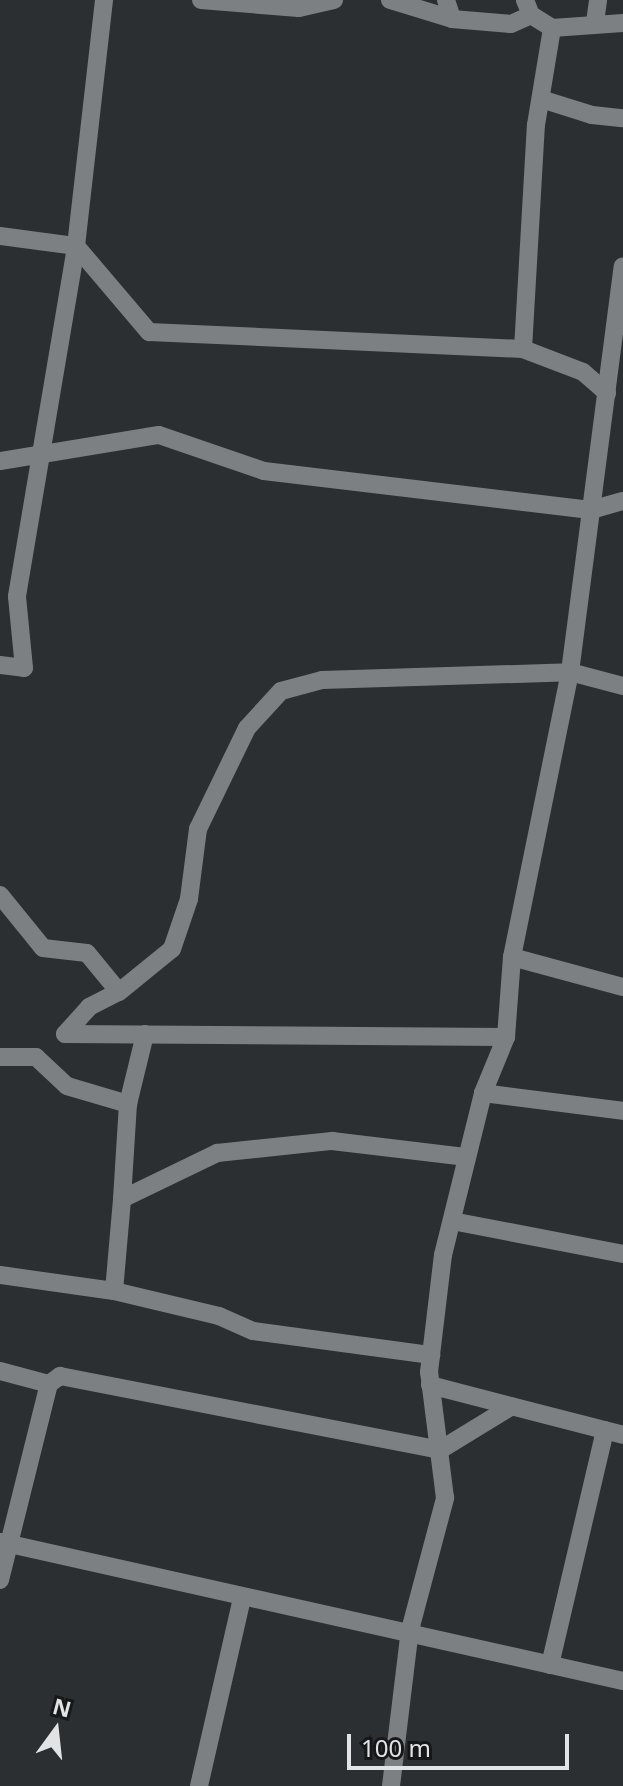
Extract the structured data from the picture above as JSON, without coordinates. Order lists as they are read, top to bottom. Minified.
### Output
{"scale_bar":"100 m","north":"top"}
